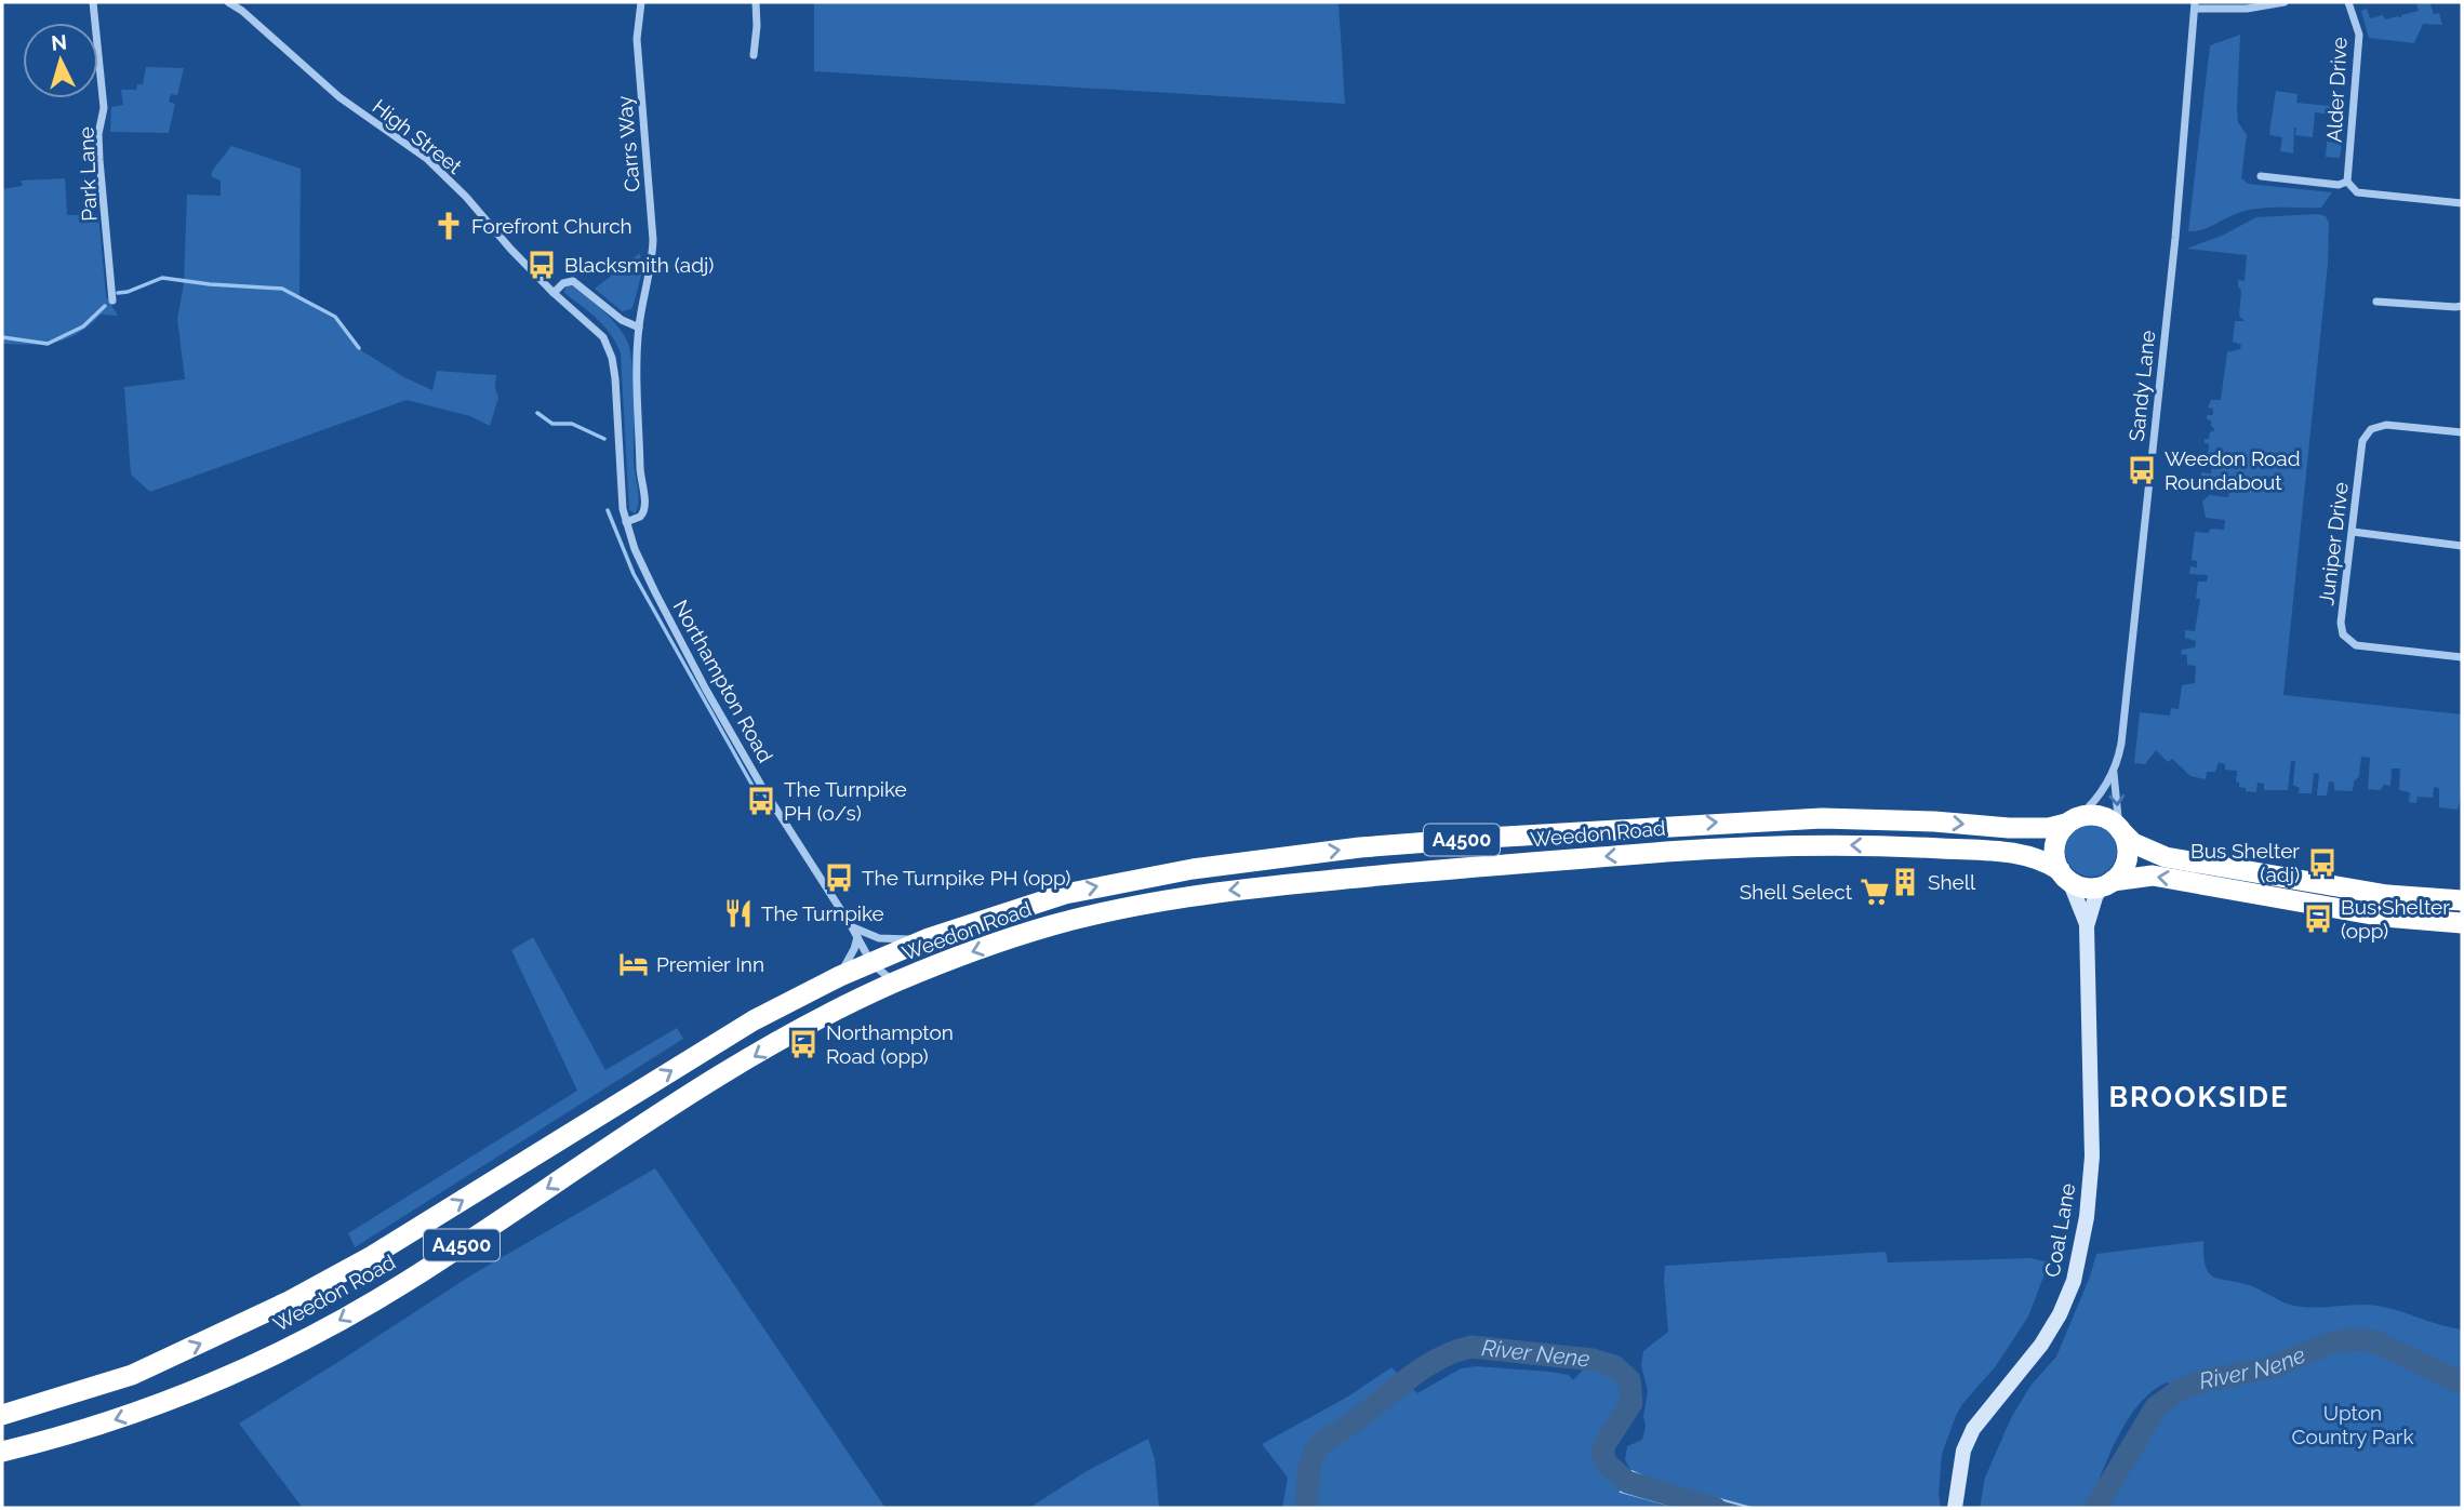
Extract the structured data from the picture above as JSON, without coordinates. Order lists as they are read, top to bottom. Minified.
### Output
{"streets":{"highway":["Weedon Road","A4500"],"street":["Alder Drive","High Street","Carrs Way","Park Lane","Sandy Lane","Juniper Drive","Northampton Road","Coal Lane"]},"crossings":[["High Street","Carrs Way"],["High Street","Northampton Road"],["Carrs Way","Northampton Road"],["Northampton Road","Weedon Road"],["Weedon Road","Coal Lane"]],"districts":["BROOKSIDE"],"water":["River Nene"],"parks":["Upton Country Park"],"places":{"church":["Forefront Church"],"bus stop":["Blacksmith (adj)","Weedon Road Roundabout","The Turnpike PH (o/s)","Bus Shelter (adj)","The Turnpike PH (opp)","Bus Shelter (opp)","Northampton Road (opp)"],"building":["Shell"],"supermarket":["Shell Select"],"restaurant":["The Turnpike"],"hotel":["Premier Inn"]},"north":"top"}
